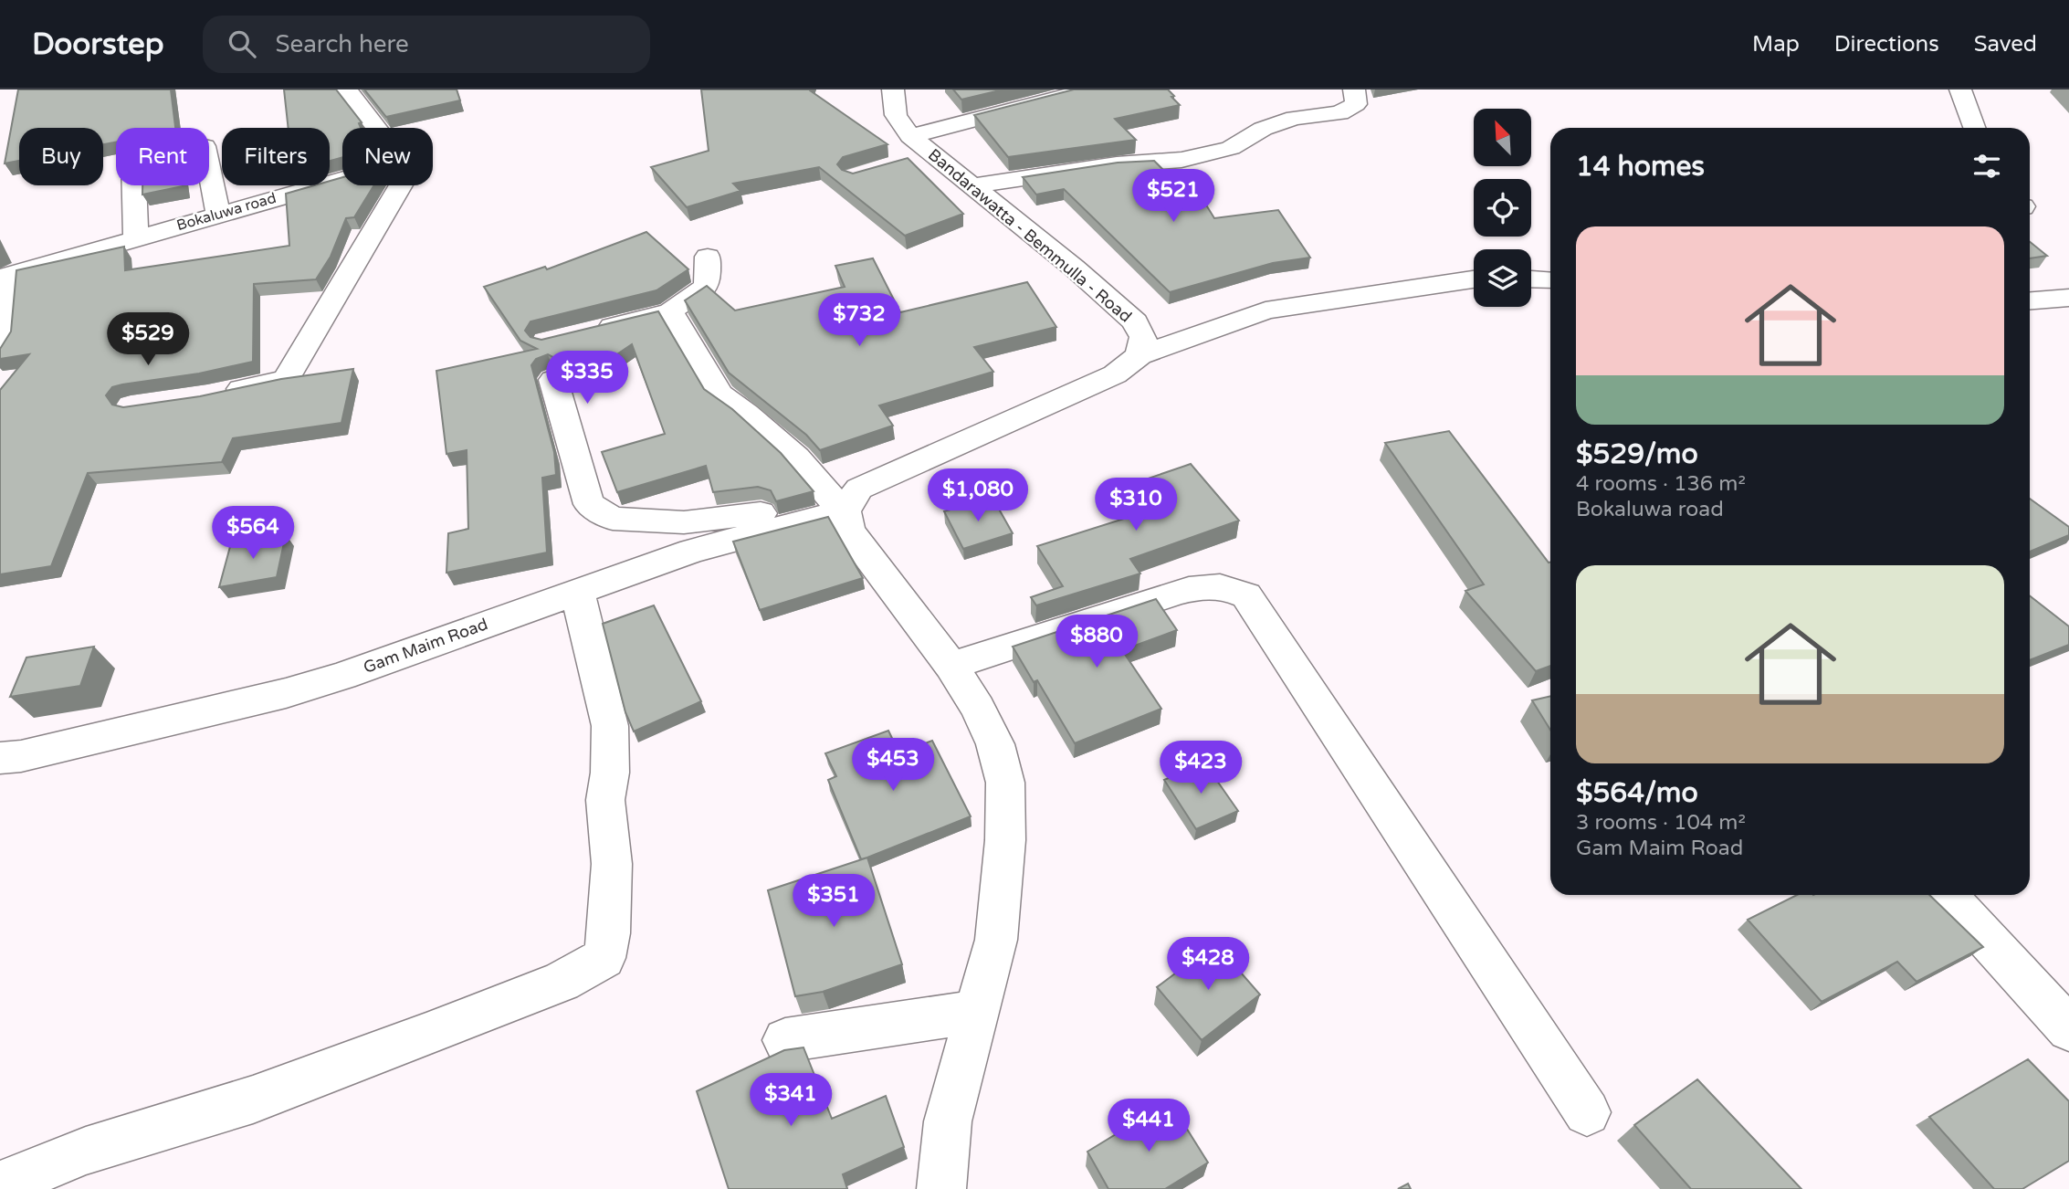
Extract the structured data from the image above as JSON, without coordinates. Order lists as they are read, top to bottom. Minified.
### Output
{"streets":{"street":["Bokaluwa road","Bandarawatta - Bemmulla - Road","Gam Maim Road"]},"north":"top left","page":{"header":"Doorstep","search":"Search here","nav":["Map","Directions","Saved"],"chip":["Buy","Rent","Filters","New"],"heading":"14 homes","price":["$521","$732","$529","$335","$1,080","$310","$564","$880","$453","$423","$351","$428","$341","$441"],"list":[{"name":"$529/mo","note":"4 rooms · 136 m² · Bokaluwa road"},{"name":"$564/mo","note":"3 rooms · 104 m² · Gam Maim Road"}]}}
